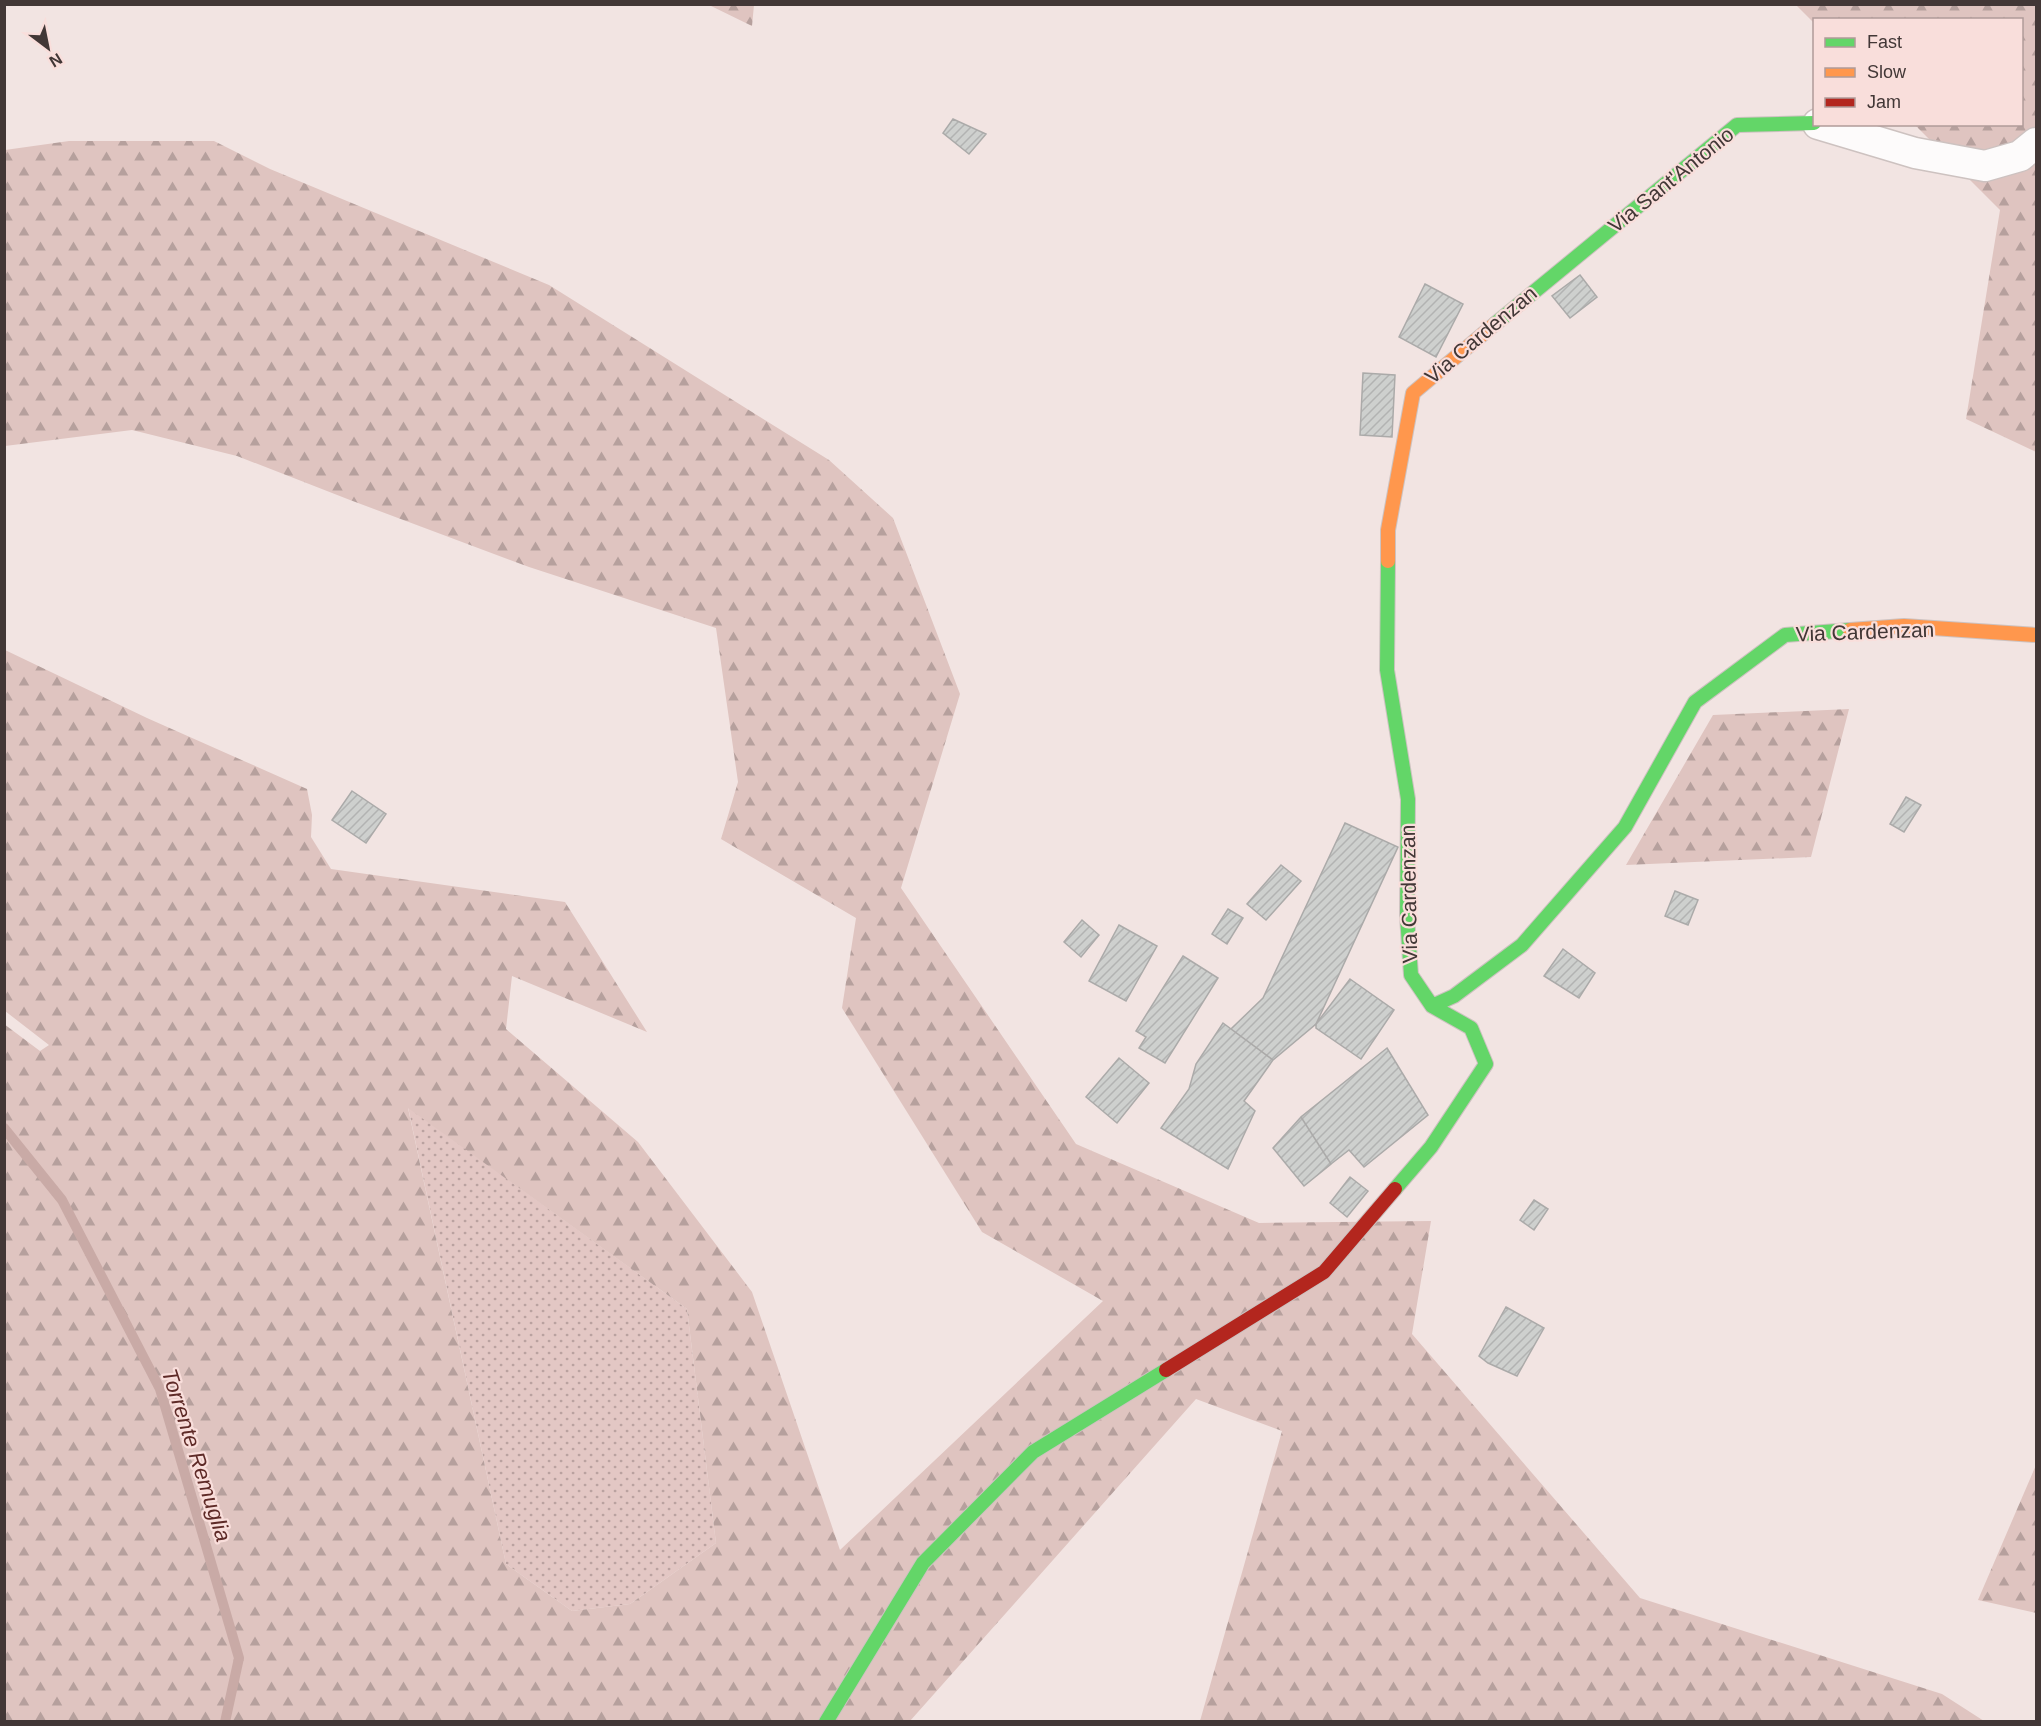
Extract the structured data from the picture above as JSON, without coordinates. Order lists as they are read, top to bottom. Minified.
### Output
{"streets":{"street":["Via Sant'Antonio","Via Cardenzan"]},"crossings":[["Via Sant'Antonio","Via Cardenzan"]],"water":["Torrente Remuglia"],"legend":["Fast","Slow","Jam"],"north":"bottom right"}
